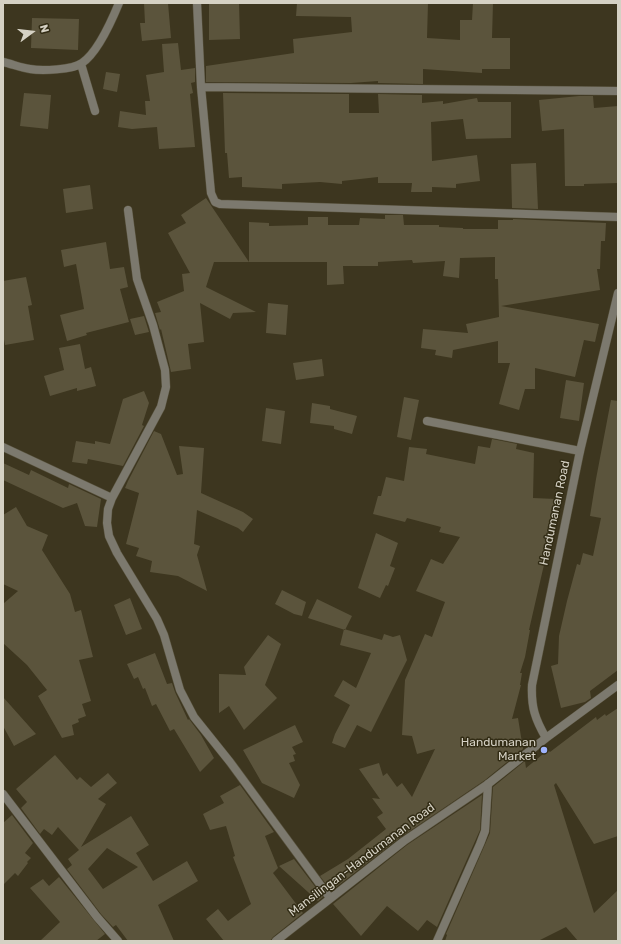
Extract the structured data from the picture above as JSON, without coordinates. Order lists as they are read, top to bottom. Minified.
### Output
{"streets":{"street":["Handumanan Road","Mansilingan-Handumanan Road"]},"crossings":[["Handumanan Road","Mansilingan-Handumanan Road"]],"places":["Handumanan Market"],"north":"right"}
